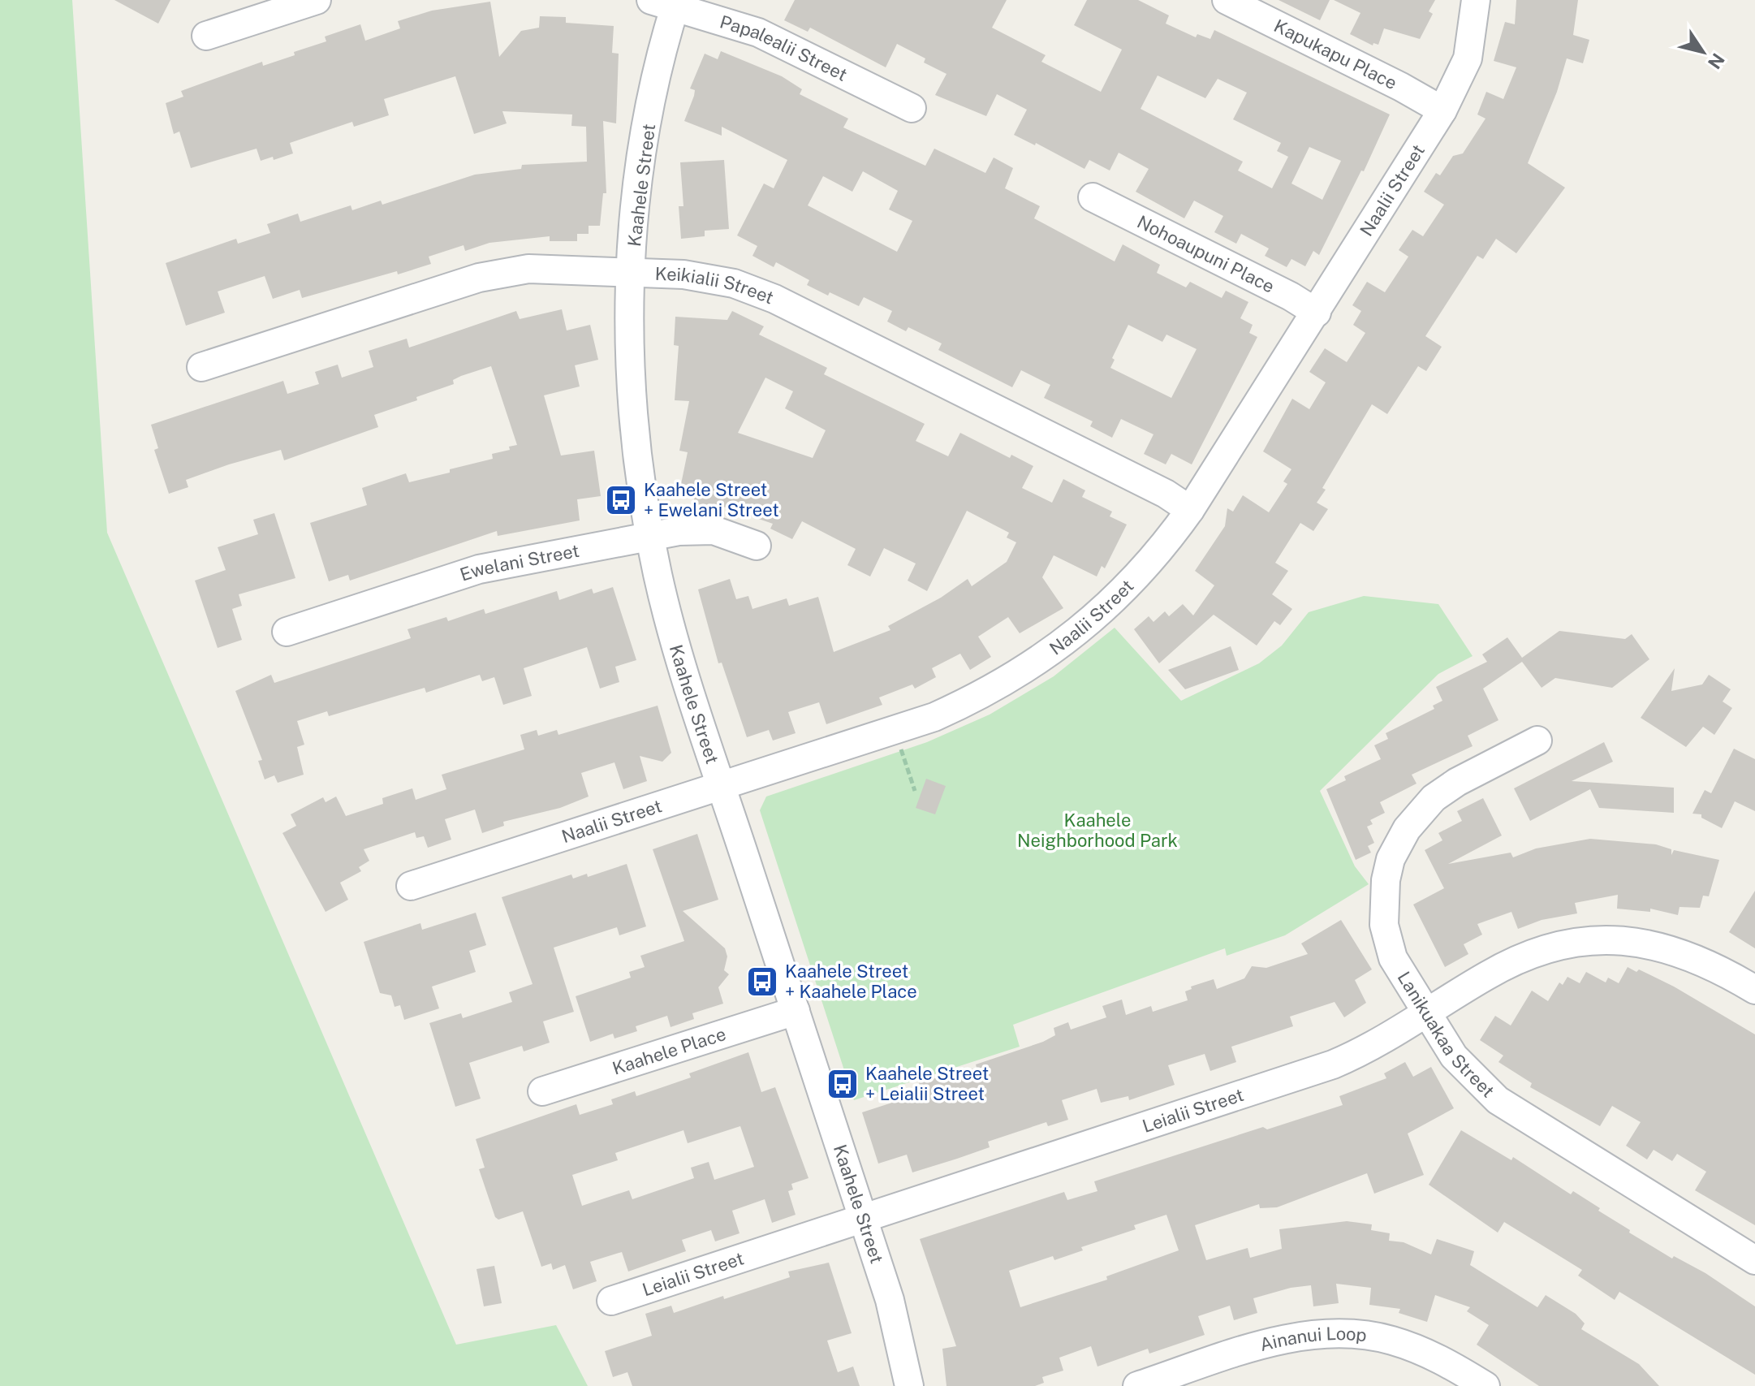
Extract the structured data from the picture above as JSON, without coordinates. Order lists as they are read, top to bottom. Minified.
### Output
{"streets":{"street":["Papalealii Street","Kapukapu Place","Kaahele Street","Naalii Street","Nohoaupuni Place","Keikialii Street","Ewelani Street","Lanikuakaa Street","Kaahele Place","Leialii Street","Ainanui Loop"]},"crossings":[["Papalealii Street","Kaahele Street"],["Kapukapu Place","Naalii Street"],["Kaahele Street","Naalii Street"],["Kaahele Street","Keikialii Street"],["Kaahele Street","Ewelani Street"],["Kaahele Street","Kaahele Place"],["Kaahele Street","Leialii Street"],["Naalii Street","Nohoaupuni Place"],["Naalii Street","Keikialii Street"],["Lanikuakaa Street","Leialii Street"]],"parks":["Kaahele Neighborhood Park"],"places":{"bus stop":["Kaahele Street + Ewelani Street","Kaahele Street + Kaahele Place","Kaahele Street + Leialii Street"]},"north":"bottom right"}
